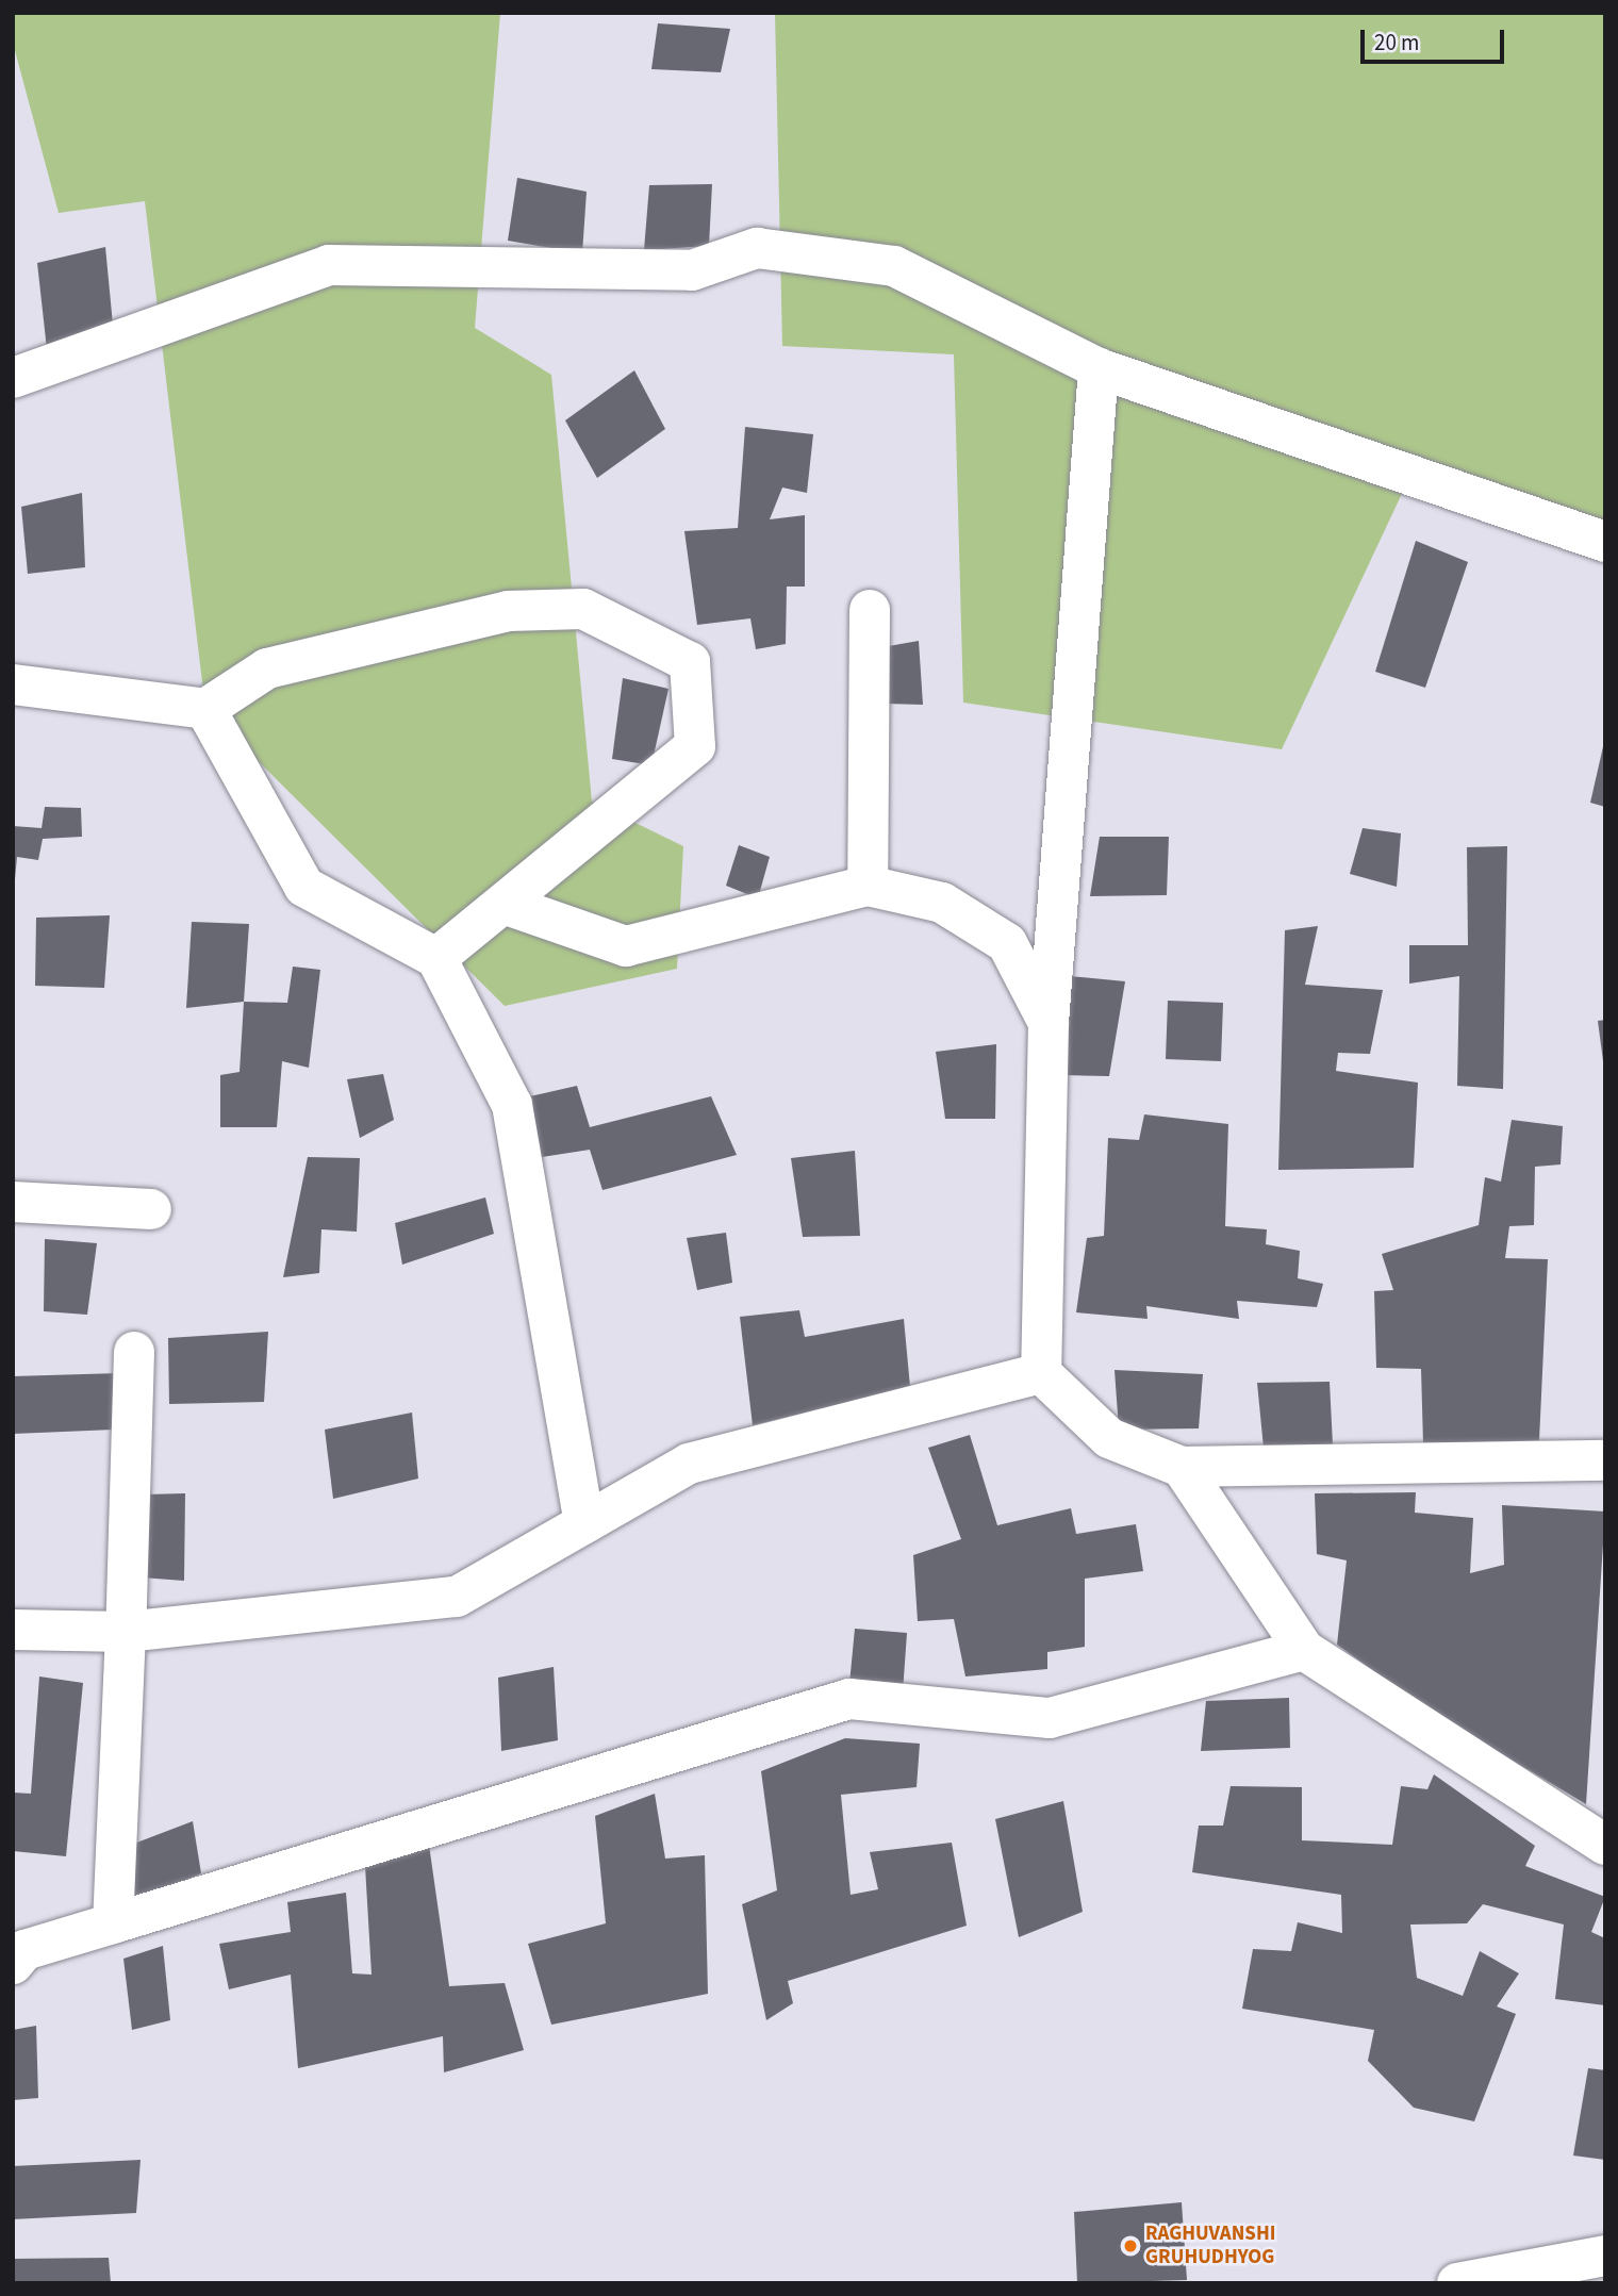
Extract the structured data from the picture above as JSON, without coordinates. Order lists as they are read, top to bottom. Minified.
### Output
{"places":["RAGHUVANSHI GRUHUDHYOG"],"scale_bar":"20 m"}
